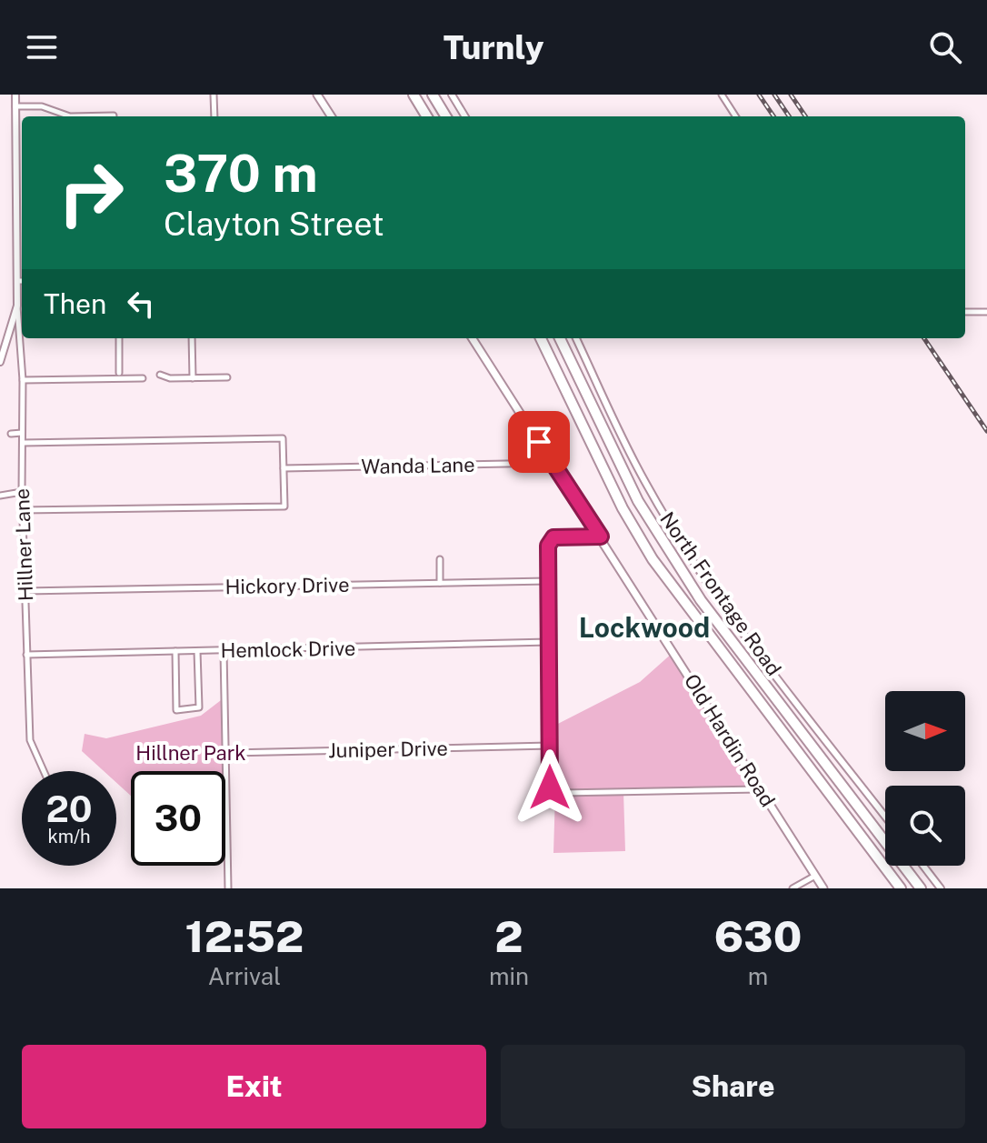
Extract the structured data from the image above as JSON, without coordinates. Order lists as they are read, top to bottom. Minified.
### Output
{"streets":{"main road":["Old Hardin Road"],"street":["Wanda Lane","Hillner Lane","Hickory Drive","North Frontage Road","Hemlock Drive","Juniper Drive"]},"crossings":[["Wanda Lane","Old Hardin Road"],["Hillner Lane","Hickory Drive"],["Hillner Lane","Hemlock Drive"]],"districts":["Lockwood"],"parks":["Hillner Park"],"north":"right","page":{"header":"Turnly","turn":["370 m","Clayton Street"],"then":"Then","speed":"20 km/h","limit":"30","eta":["12:52","Arrival","2","min","630","m"],"buttons":["Exit","Share"]}}
